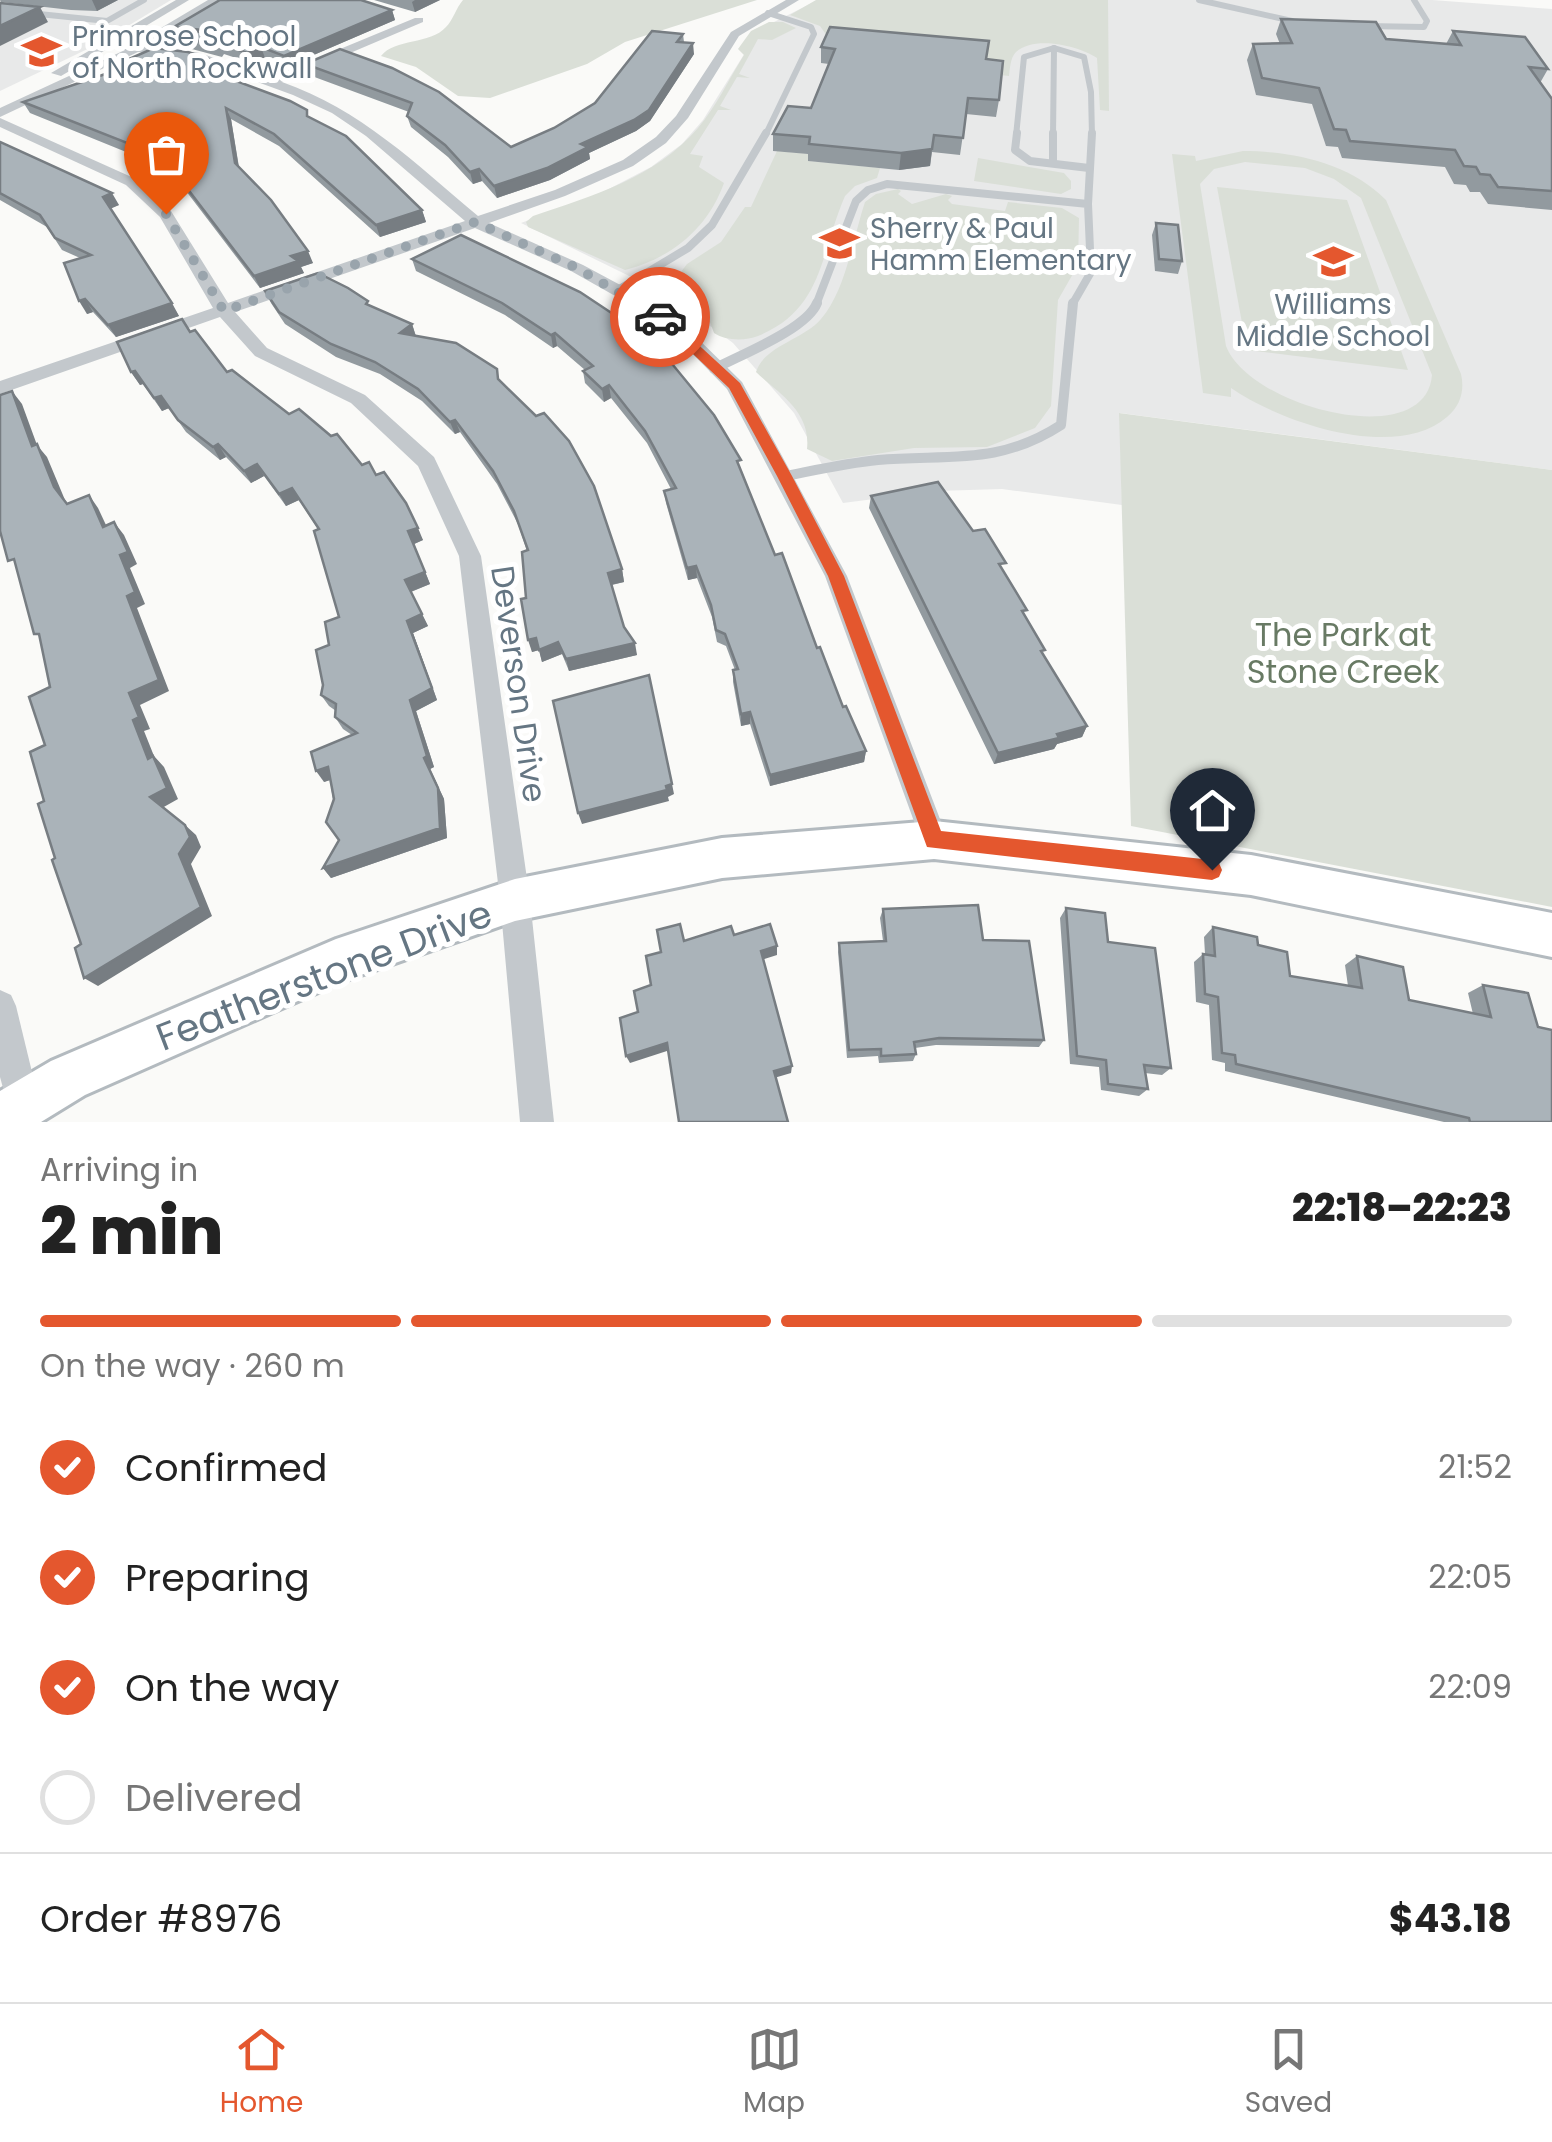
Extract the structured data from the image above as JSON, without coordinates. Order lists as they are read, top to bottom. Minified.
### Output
{"streets":{"street":["Deverson Drive","Featherstone Drive"]},"crossings":[["Deverson Drive","Featherstone Drive"]],"parks":["The Park at Stone Creek"],"places":{"school or university":["Primrose School of North Rockwall","Sherry & Paul Hamm Elementary","Williams Middle School"]},"page":{"heading":["2 min","Arriving in","22:18–22:23"],"panel":["Order #8976","$43.18"],"bar":"On the way · 260 m","list":[["Confirmed","21:52"],["Preparing","22:05"],["On the way","22:09"],"Delivered"],"tabs":["Home","Map","Saved"]}}
